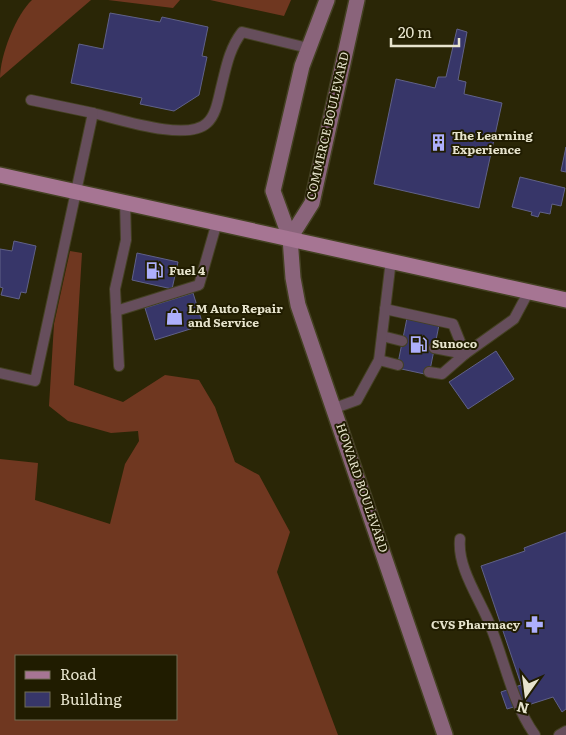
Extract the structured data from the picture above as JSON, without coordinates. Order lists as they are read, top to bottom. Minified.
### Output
{"streets":{"main road":["COMMERCE BOULEVARD","HOWARD BOULEVARD"]},"crossings":[["COMMERCE BOULEVARD","HOWARD BOULEVARD"]],"places":{"building":["The Learning Experience"],"fuel station":["Fuel 4","Sunoco"],"shop":["LM Auto Repair and Service"],"pharmacy":["CVS Pharmacy"]},"legend":["Road","Building"],"scale_bar":"20 m","north":"bottom"}
